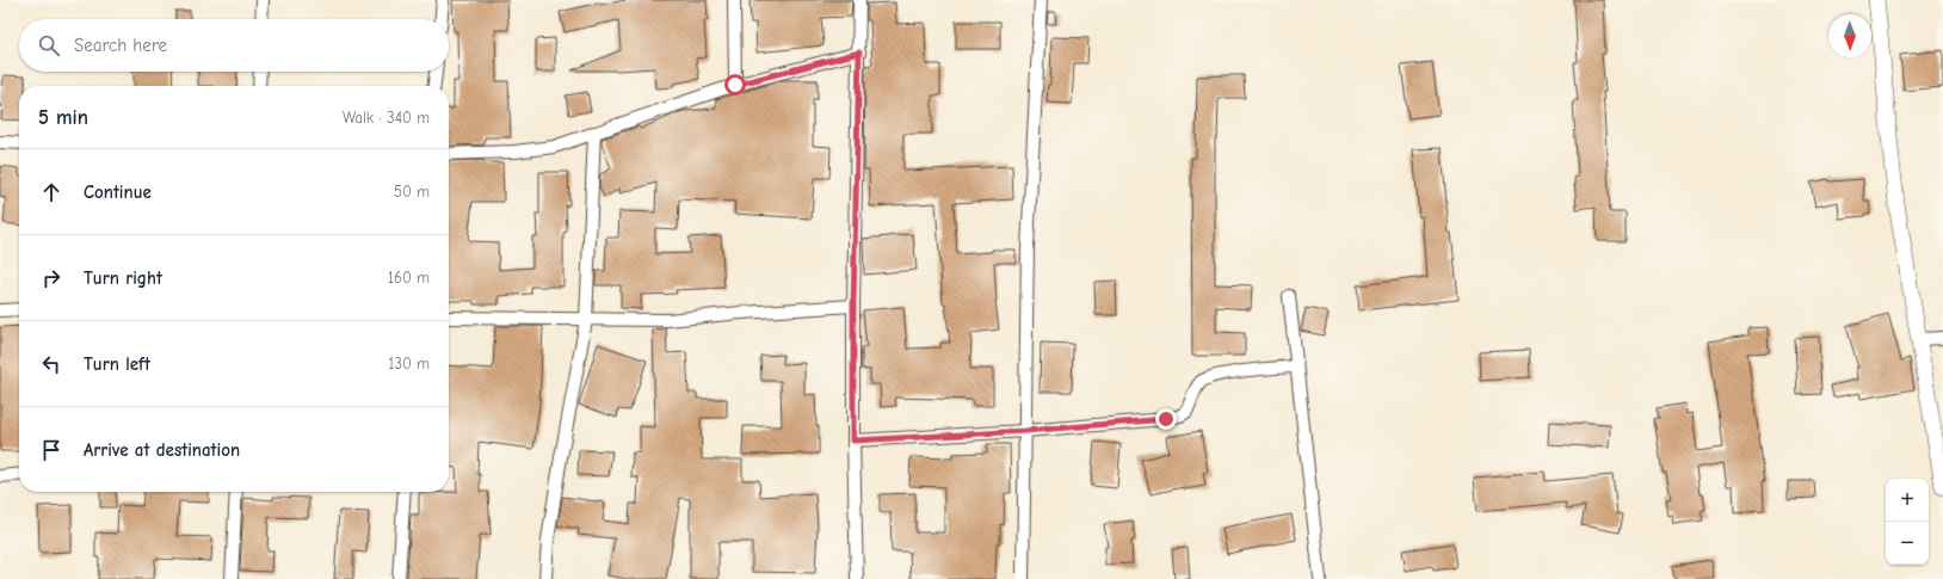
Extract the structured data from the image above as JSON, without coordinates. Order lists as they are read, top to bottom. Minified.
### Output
{"north":"bottom","page":{"search":"Search here","heading":["5 min","Walk · 340 m"],"list":[["Continue","50 m"],["Turn right","160 m"],["Turn left","130 m"],"Arrive at destination"],"map_buttons":["+","−"]}}
